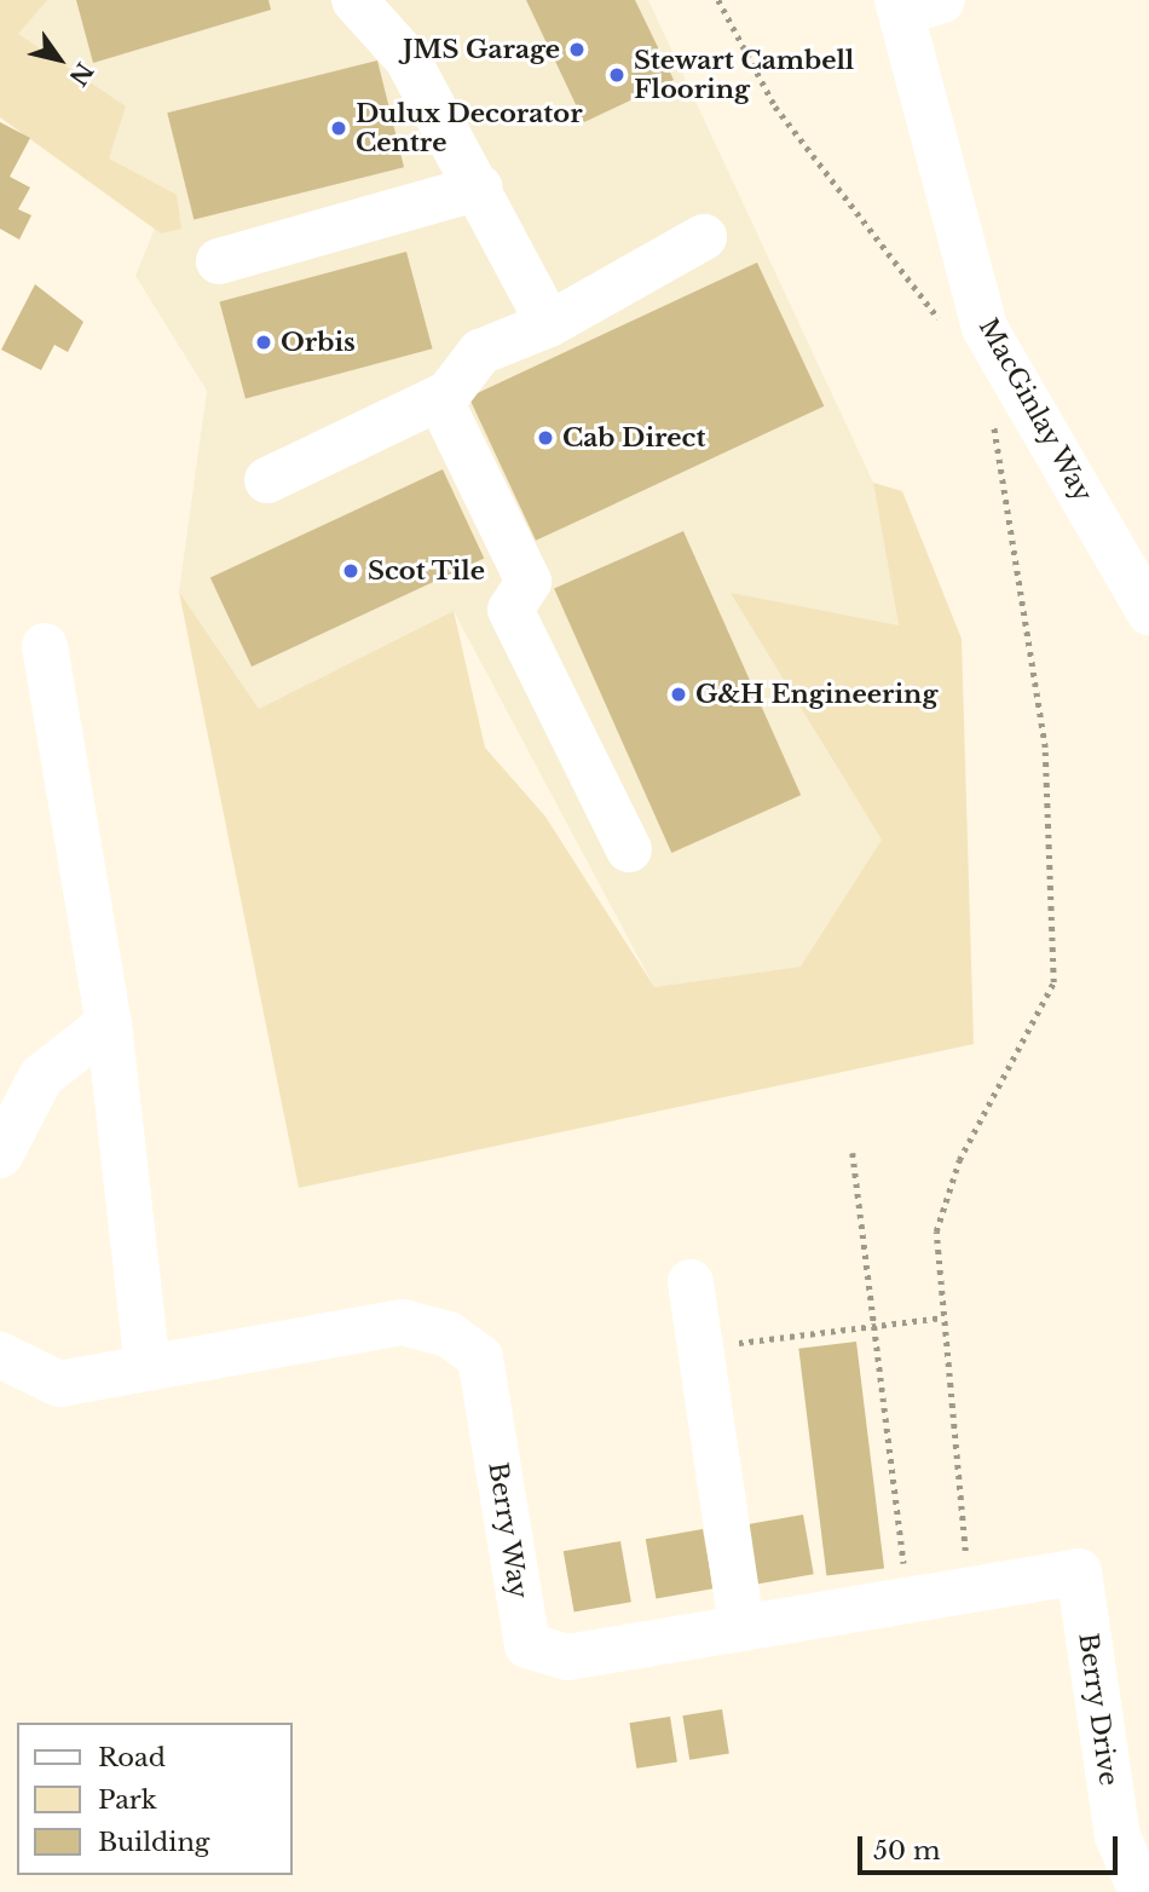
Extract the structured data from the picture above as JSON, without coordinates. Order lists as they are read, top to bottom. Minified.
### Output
{"streets":{"street":["MacGinlay Way","Berry Way","Berry Drive"]},"crossings":[["Berry Way","Berry Drive"]],"places":["JMS Garage","Stewart Cambell Flooring","Dulux Decorator Centre","Orbis","Cab Direct","Scot Tile","G&H Engineering"],"legend":["Road","Park","Building"],"scale_bar":"50 m","north":"bottom right"}
